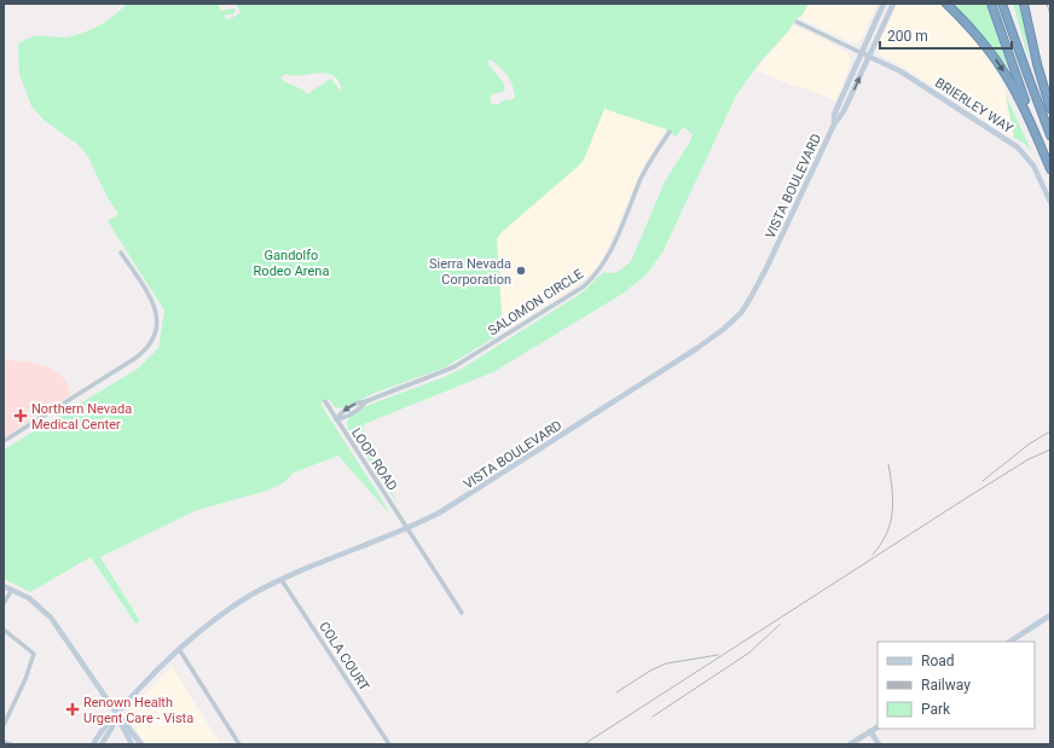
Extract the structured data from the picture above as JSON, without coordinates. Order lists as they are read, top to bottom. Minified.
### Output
{"streets":{"main road":["BRIERLEY WAY","VISTA BOULEVARD"],"street":["SALOMON CIRCLE","LOOP ROAD","COLA COURT"]},"crossings":[["BRIERLEY WAY","VISTA BOULEVARD"],["VISTA BOULEVARD","LOOP ROAD"],["VISTA BOULEVARD","COLA COURT"],["SALOMON CIRCLE","LOOP ROAD"]],"parks":["Gandolfo Rodeo Arena"],"places":{"other":["Sierra Nevada Corporation"],"health":["Northern Nevada Medical Center","Renown Health Urgent Care - Vista"]},"legend":["Road","Railway","Park"],"scale_bar":"200 m"}
